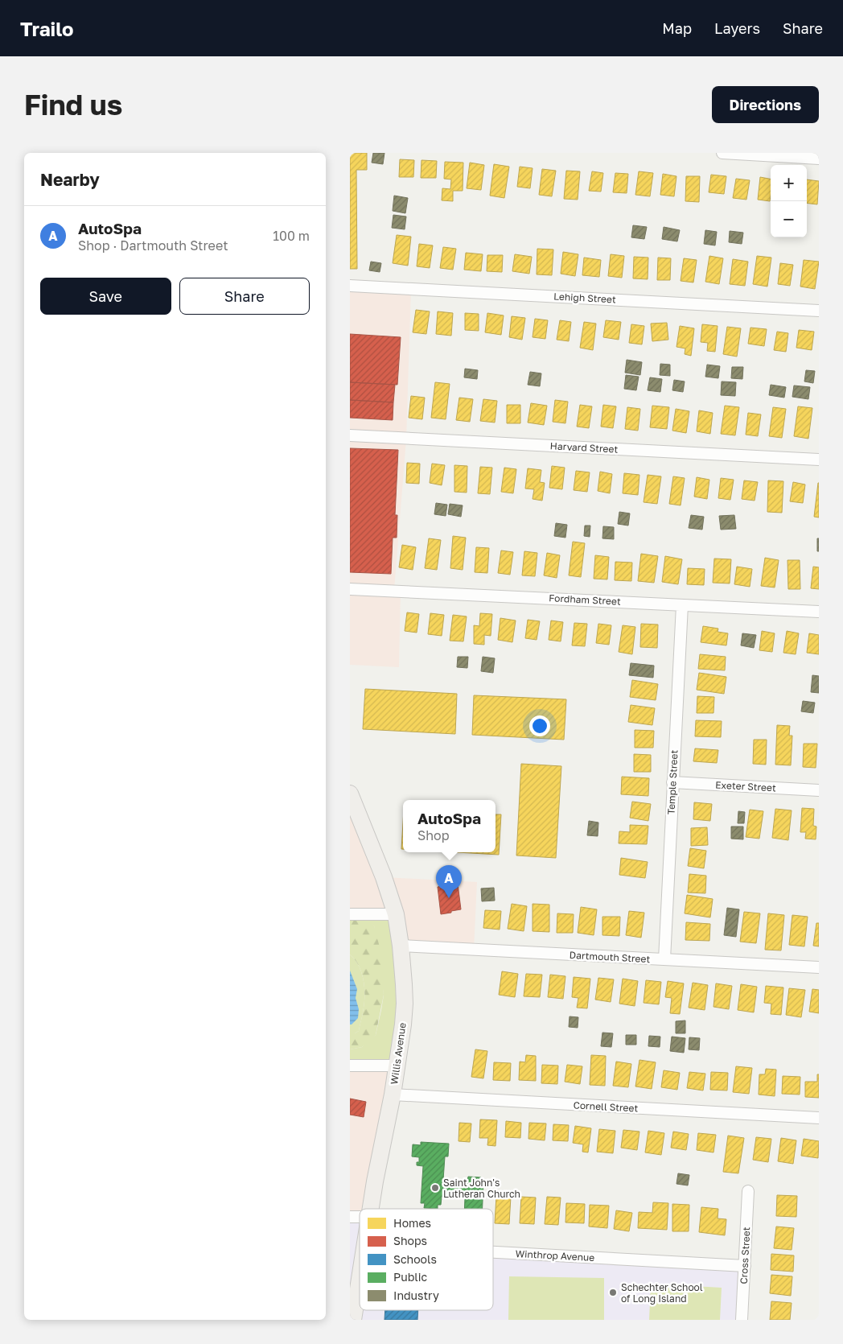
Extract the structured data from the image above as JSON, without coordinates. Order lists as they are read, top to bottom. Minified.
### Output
{"streets":{"main road":["Willis Avenue"],"street":["Lehigh Street","Harvard Street","Fordham Street","Temple Street","Exeter Street","Dartmouth Street","Cornell Street","Winthrop Avenue","Cross Street"]},"crossings":[["Fordham Street","Temple Street"],["Temple Street","Exeter Street"],["Temple Street","Dartmouth Street"],["Dartmouth Street","Willis Avenue"],["Willis Avenue","Cornell Street"],["Winthrop Avenue","Cross Street"]],"places":["Saint John's Lutheran Church","Schechter School of Long Island"],"legend":["Homes","Shops","Schools","Public","Industry"],"page":{"header":"Trailo","nav":["Map","Layers","Share"],"buttons":["Directions",["Save","Share"]],"title":"Find us","heading":"Nearby","map_buttons":["+","−"],"list":[{"mark":"A","name":"AutoSpa","note":"Shop · Dartmouth Street","value":"100 m"}],"popup":["AutoSpa","Shop"],"pins":"A"}}
